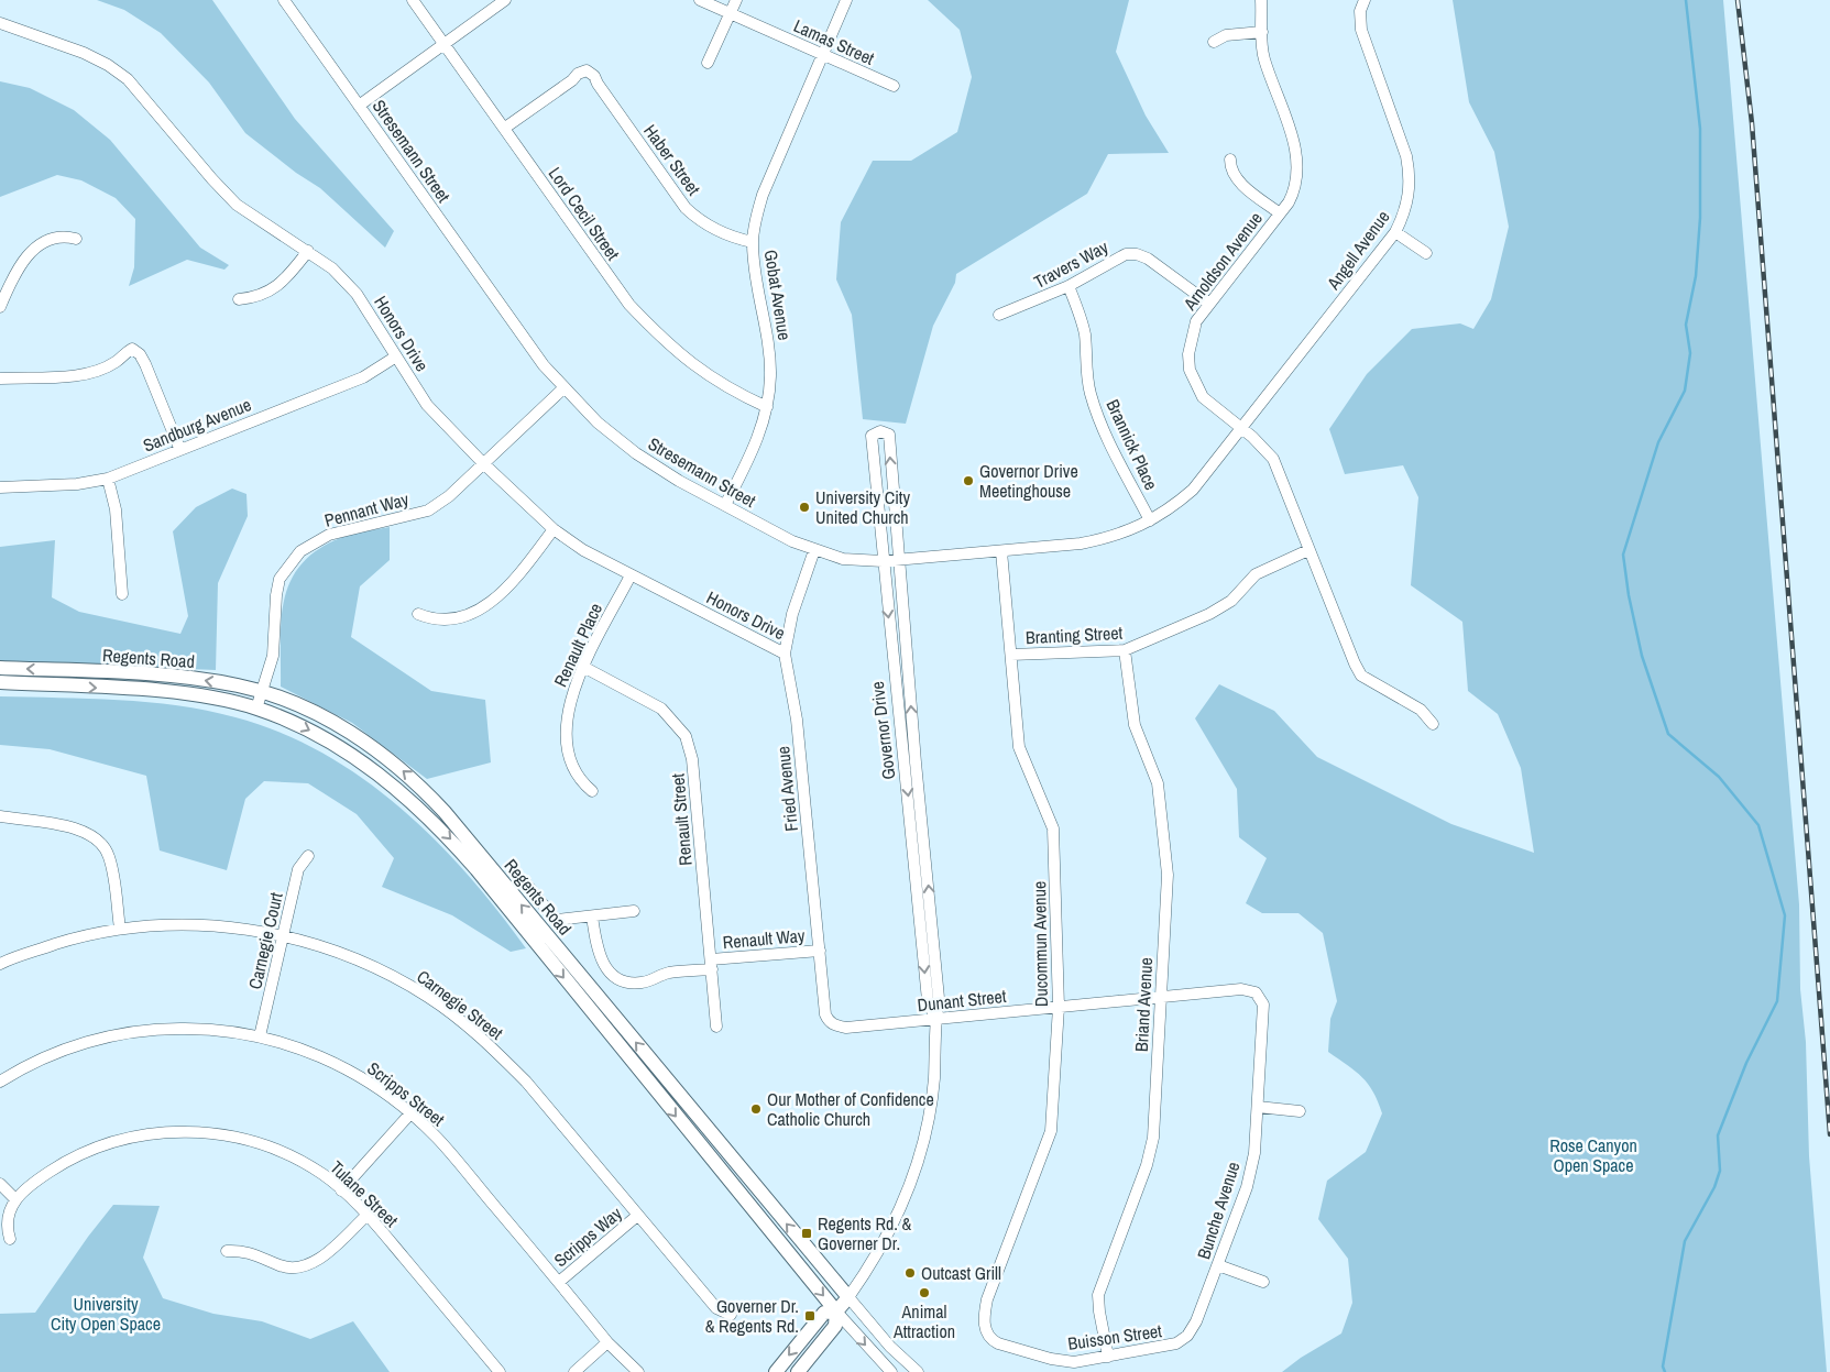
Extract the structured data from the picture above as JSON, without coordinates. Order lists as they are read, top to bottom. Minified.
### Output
{"streets":{"main road":["Regents Road","Governor Drive"],"street":["Lamas Street","Stresemann Street","Haber Street","Lord Cecil Street","Angell Avenue","Arnoldson Avenue","Travers Way","Gobat Avenue","Honors Drive","Sandburg Avenue","Brannick Place","Pennant Way","Branting Street","Renault Place","Fried Avenue","Renault Street","Renault Way","Carnegie Court","Ducommun Avenue","Dunant Street","Carnegie Street","Briand Avenue","Scripps Street","Tulane Street","Bunche Avenue","Scripps Way","Buisson Street"]},"crossings":[["Lamas Street","Gobat Avenue"],["Stresemann Street","Angell Avenue"],["Stresemann Street","Arnoldson Avenue"],["Stresemann Street","Gobat Avenue"],["Stresemann Street","Brannick Place"],["Stresemann Street","Pennant Way"],["Stresemann Street","Governor Drive"],["Stresemann Street","Fried Avenue"],["Stresemann Street","Ducommun Avenue"],["Haber Street","Lord Cecil Street"],["Haber Street","Gobat Avenue"],["Lord Cecil Street","Gobat Avenue"],["Angell Avenue","Arnoldson Avenue"],["Arnoldson Avenue","Travers Way"],["Arnoldson Avenue","Branting Street"],["Travers Way","Brannick Place"],["Honors Drive","Sandburg Avenue"],["Honors Drive","Pennant Way"],["Honors Drive","Renault Place"],["Honors Drive","Fried Avenue"],["Pennant Way","Regents Road"],["Branting Street","Ducommun Avenue"],["Branting Street","Briand Avenue"],["Renault Place","Renault Street"],["Regents Road","Governor Drive"],["Governor Drive","Dunant Street"],["Fried Avenue","Renault Way"],["Fried Avenue","Dunant Street"],["Renault Street","Renault Way"],["Carnegie Court","Carnegie Street"],["Carnegie Court","Scripps Street"],["Ducommun Avenue","Dunant Street"],["Ducommun Avenue","Buisson Street"],["Dunant Street","Briand Avenue"],["Dunant Street","Bunche Avenue"],["Carnegie Street","Scripps Way"],["Briand Avenue","Buisson Street"],["Scripps Street","Scripps Way"],["Bunche Avenue","Buisson Street"]],"parks":["Rose Canyon Open Space","University City Open Space"],"places":{"other":["Governor Drive Meetinghouse","University City United Church","Our Mother of Confidence Catholic Church","Outcast Grill","Animal Attraction"],"transit":["Regents Rd. & Governer Dr.","Governer Dr. & Regents Rd."]}}
